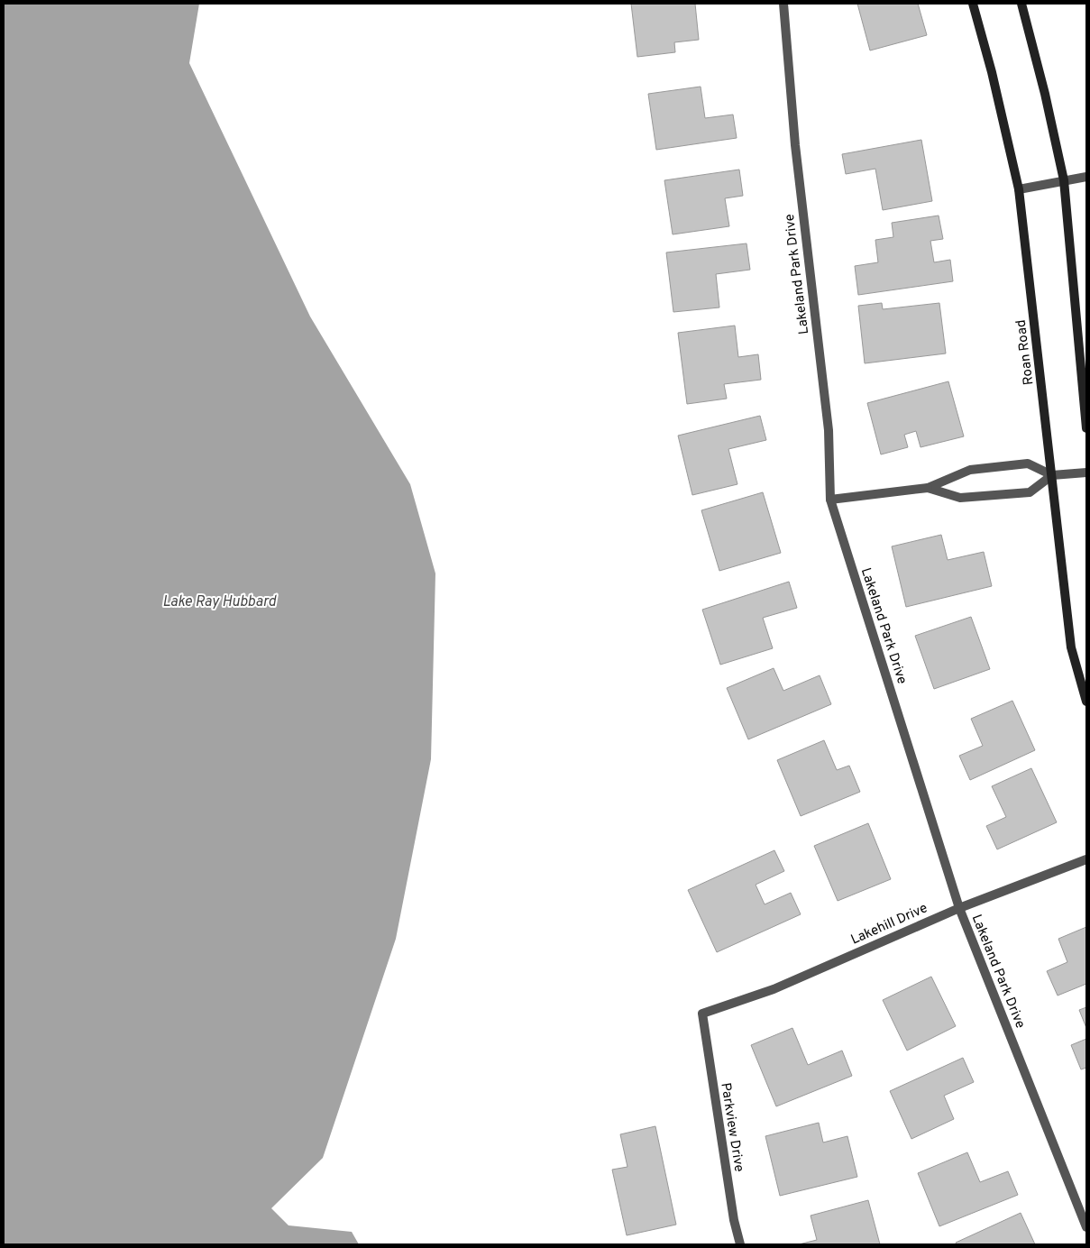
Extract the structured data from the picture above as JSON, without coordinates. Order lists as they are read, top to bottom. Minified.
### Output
{"streets":{"street":["Lakeland Park Drive","Roan Road","Lakehill Drive","Parkview Drive"]},"crossings":[["Lakeland Park Drive","Lakehill Drive"],["Lakehill Drive","Parkview Drive"]],"water":["Lake Ray Hubbard"]}
